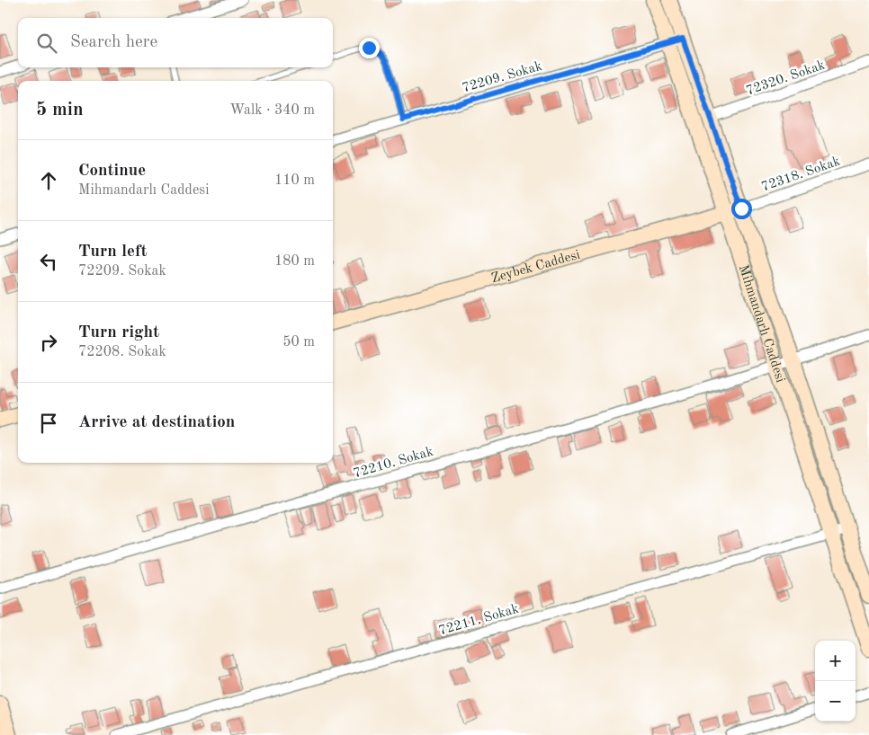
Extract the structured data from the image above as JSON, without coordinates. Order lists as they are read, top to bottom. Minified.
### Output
{"streets":{"street":["72209. Sokak","72320. Sokak","72318. Sokak","Zeybek Caddesi","Mihmandarlı Caddesi","72210. Sokak","72211. Sokak"]},"crossings":[["72209. Sokak","Mihmandarlı Caddesi"],["72320. Sokak","Mihmandarlı Caddesi"],["72318. Sokak","Zeybek Caddesi"],["72318. Sokak","Mihmandarlı Caddesi"],["Zeybek Caddesi","Mihmandarlı Caddesi"],["Mihmandarlı Caddesi","72210. Sokak"],["Mihmandarlı Caddesi","72211. Sokak"]],"page":{"search":"Search here","heading":["5 min","Walk · 340 m"],"list":[["Continue","Mihmandarlı Caddesi","110 m"],["Turn left","72209. Sokak","180 m"],["Turn right","72208. Sokak","50 m"],"Arrive at destination"],"map_buttons":["+","−"]}}
